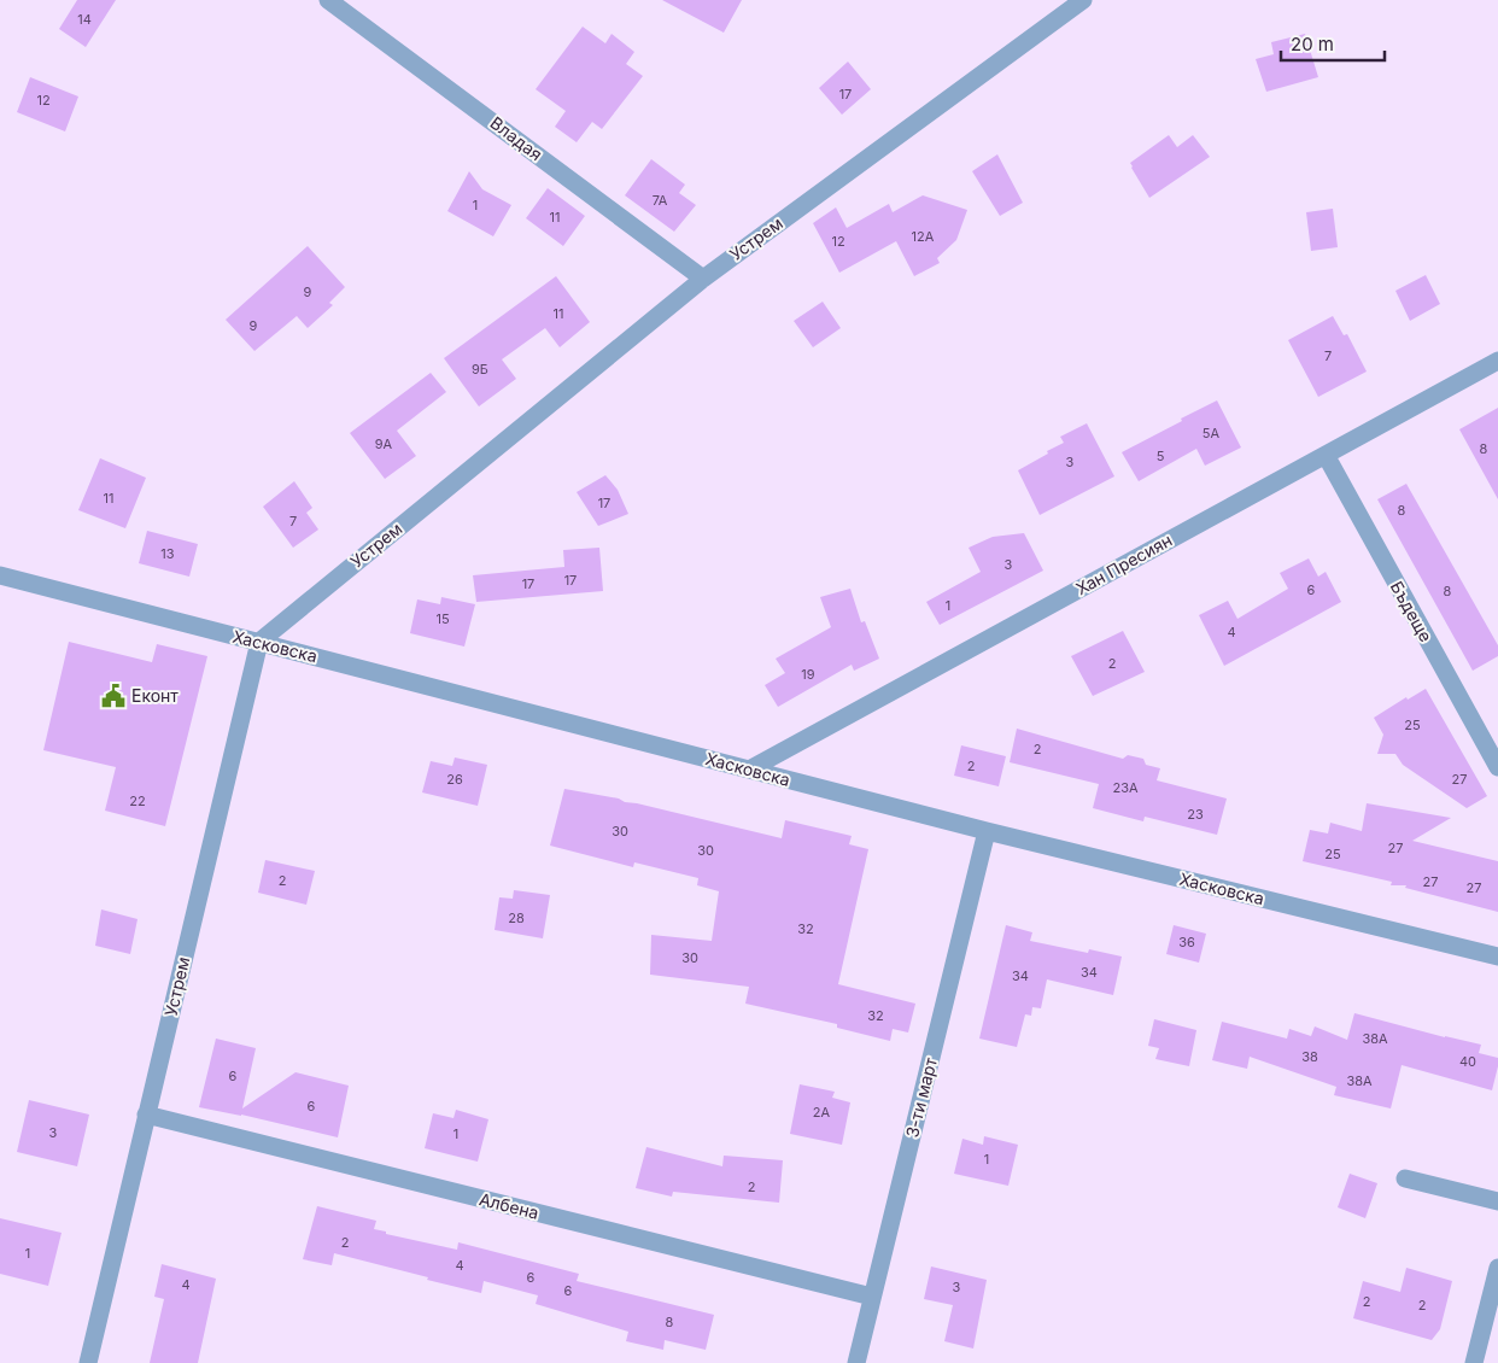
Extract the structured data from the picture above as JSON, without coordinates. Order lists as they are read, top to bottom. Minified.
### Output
{"streets":{"street":["Владая","Устрем","Хан Пресиян","Бъдеще","Хасковска","3-ти март","Албена"]},"crossings":[["Владая","Устрем"],["Устрем","Хасковска"],["Устрем","Албена"],["Хан Пресиян","Бъдеще"],["Хан Пресиян","Хасковска"],["Хасковска","3-ти март"],["3-ти март","Албена"]],"places":{"public building":["Еконт"]},"house_numbers":["14","17","12","7А","1","11","12А","12","9","11","9","7","9Б","5А","9А","8","5","3","11","17","8","7","13","3","17","17","6","8","1","15","4","2","19","25","2","2","26","27","23А","22","23","30","27","30","25","2","27","27","28","32","36","30","34","34","32","38А","38","40","6","38А","6","2А","3","1","1","2","2","1","4","6","4","3","6","2","2","8"],"scale_bar":"20 m"}
